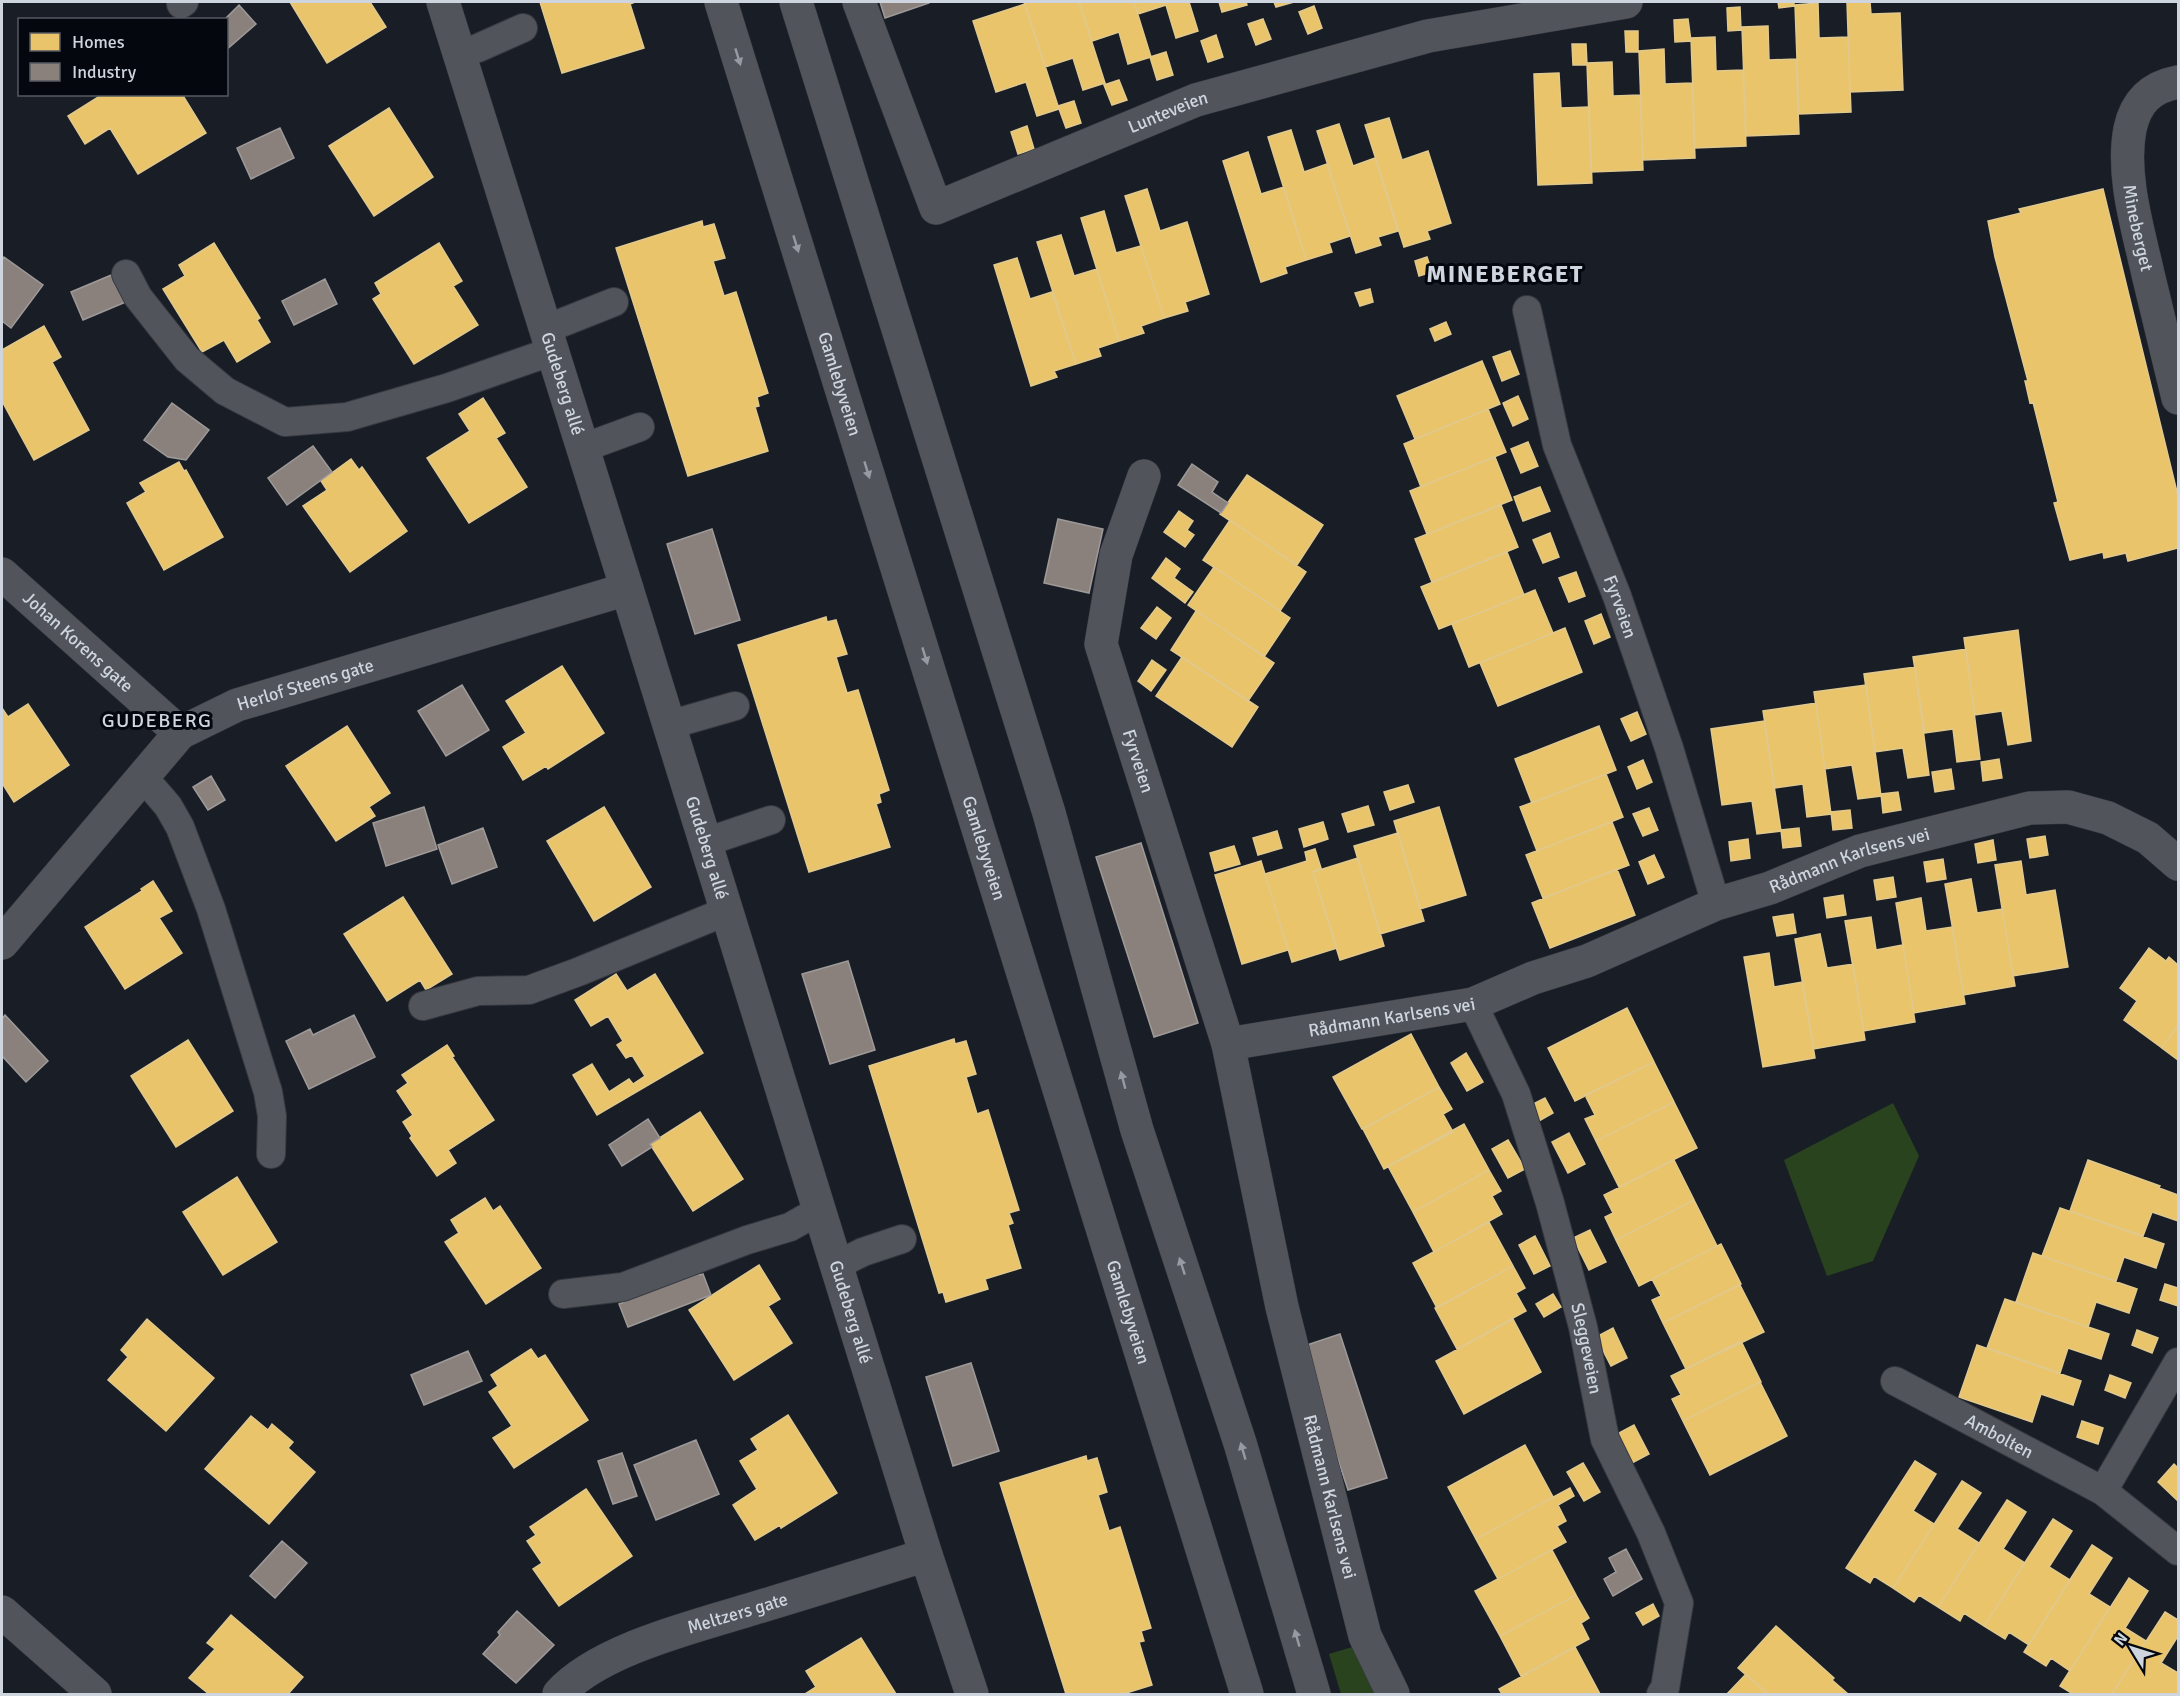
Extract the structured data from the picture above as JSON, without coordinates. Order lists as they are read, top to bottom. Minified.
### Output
{"streets":{"street":["Lunteveien","Mineberget","Gudeberg allé","Gamlebyveien","Fyrveien","Johan Korens gate","Herlof Steens gate","Rådmann Karlsens vei","Meltzers gate"],"lane":["Sleggeveien","Ambolten"]},"crossings":[["Gudeberg allé","Herlof Steens gate"],["Gudeberg allé","Meltzers gate"],["Fyrveien","Rådmann Karlsens vei"],["Johan Korens gate","Herlof Steens gate"],["Rådmann Karlsens vei","Sleggeveien"]],"districts":["MINEBERGET","GUDEBERG"],"legend":["Homes","Industry"],"north":"top left"}
